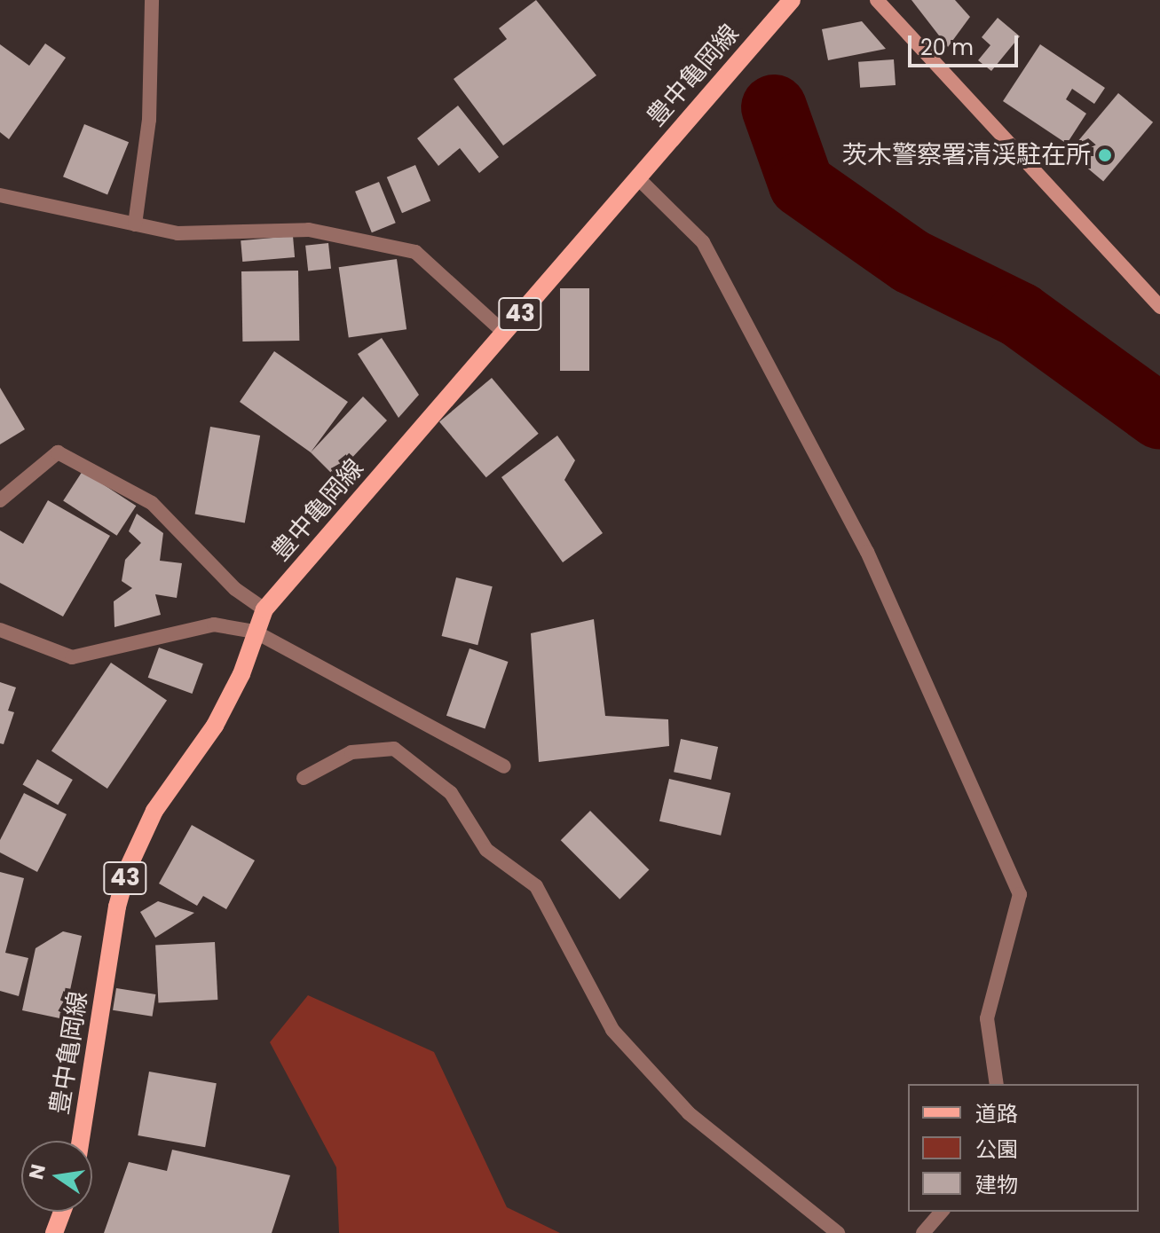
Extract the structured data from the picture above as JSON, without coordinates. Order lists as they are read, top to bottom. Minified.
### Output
{"streets":{"main road":["豊中亀岡線","43"]},"places":["茨木警察署清渓駐在所"],"legend":["道路","公園","建物"],"scale_bar":"20 m","north":"left"}
